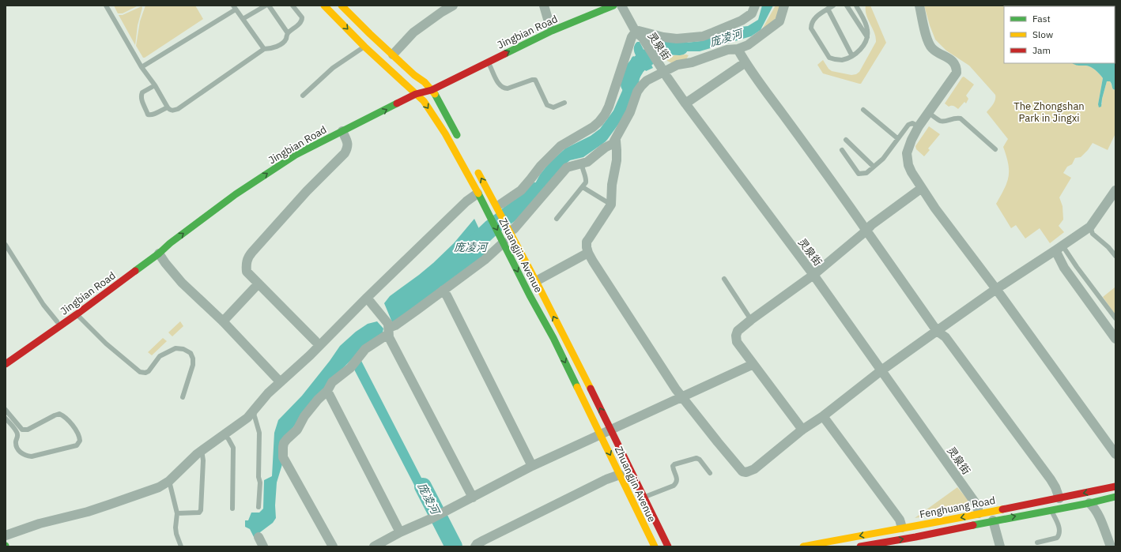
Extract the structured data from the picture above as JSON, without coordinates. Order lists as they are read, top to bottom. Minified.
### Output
{"streets":{"main road":["Jingbian Road","Zhuangjin Avenue","Fenghuang Road"],"street":["灵泉街"]},"crossings":[["Jingbian Road","Zhuangjin Avenue"],["灵泉街","Fenghuang Road"]],"water":["庞凌河"],"parks":["The Zhongshan Park in Jingxi"],"legend":["Fast","Slow","Jam"]}
